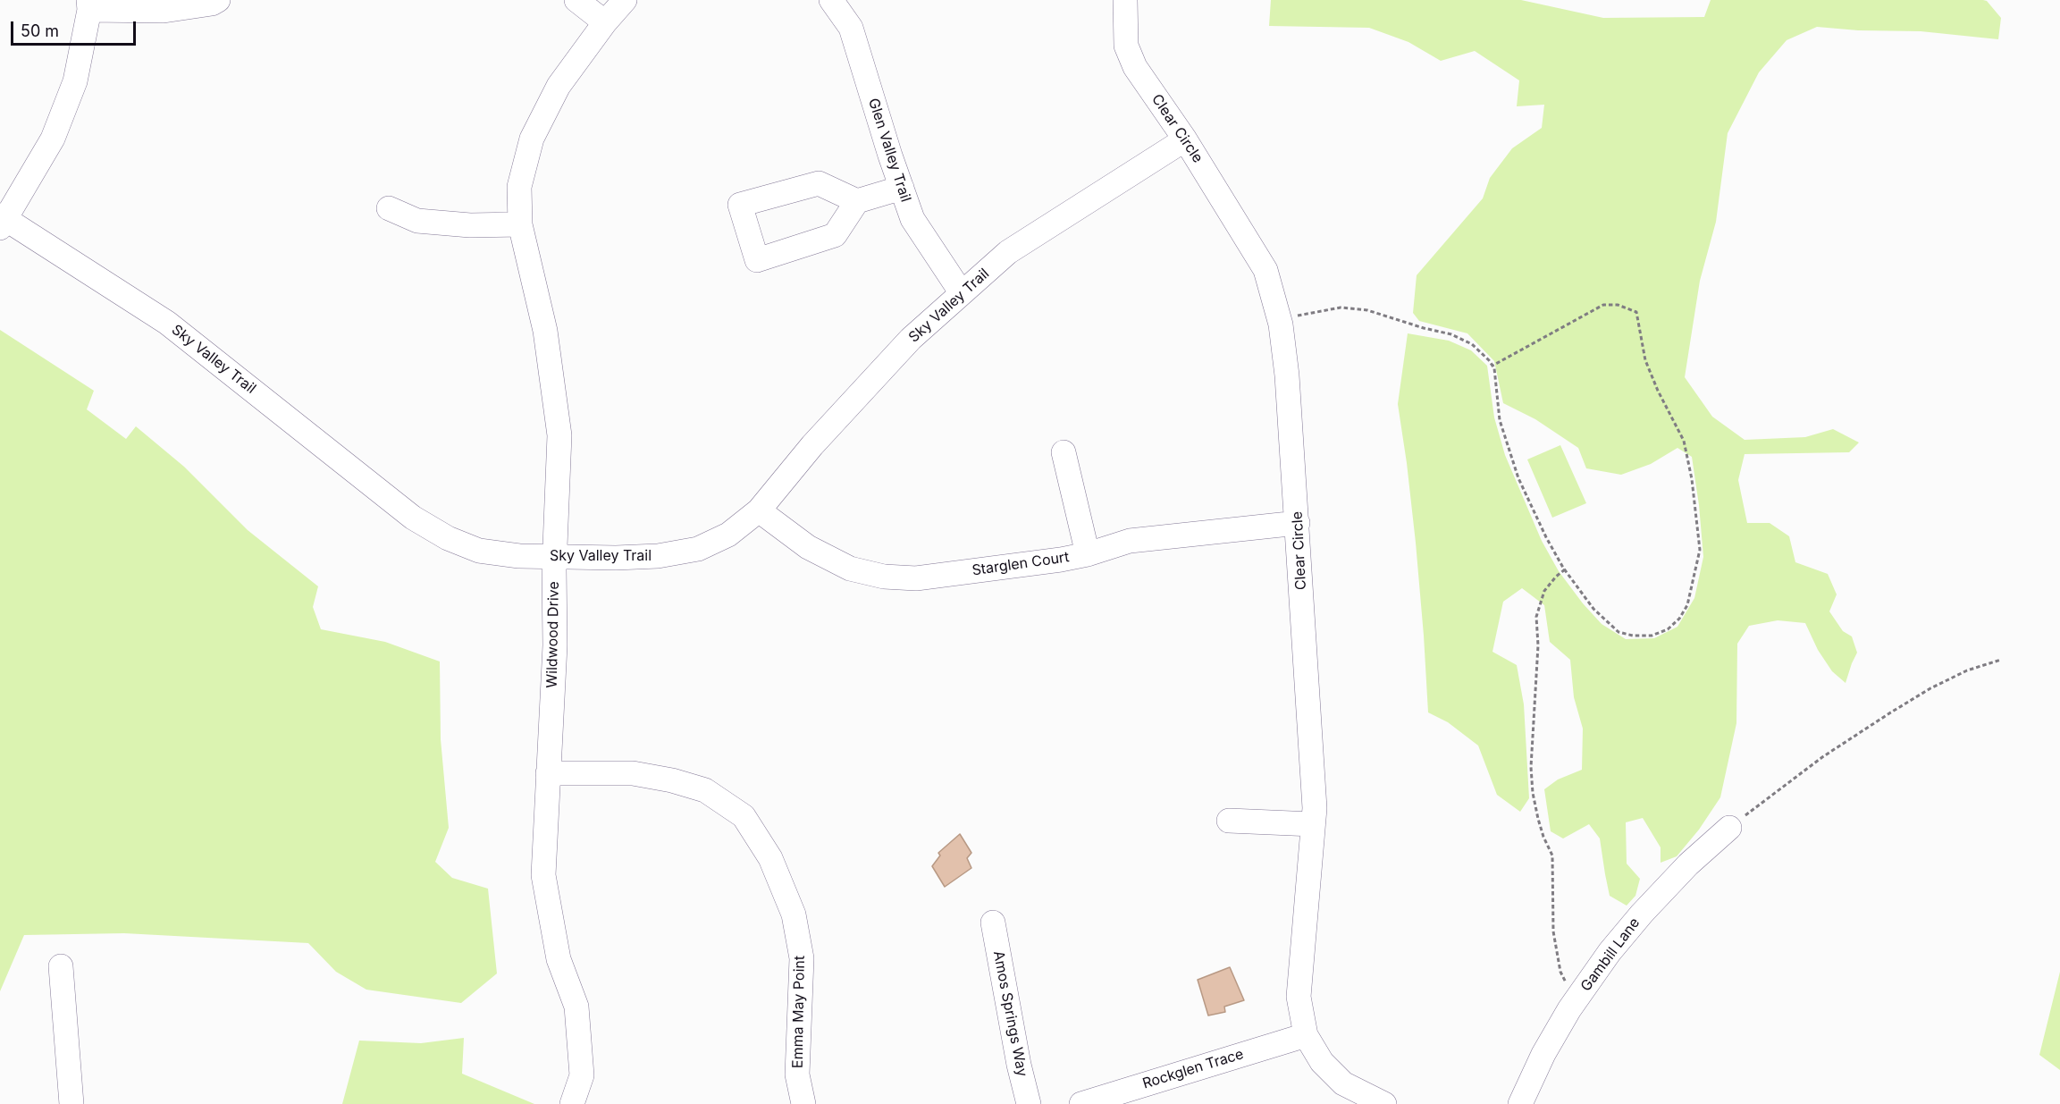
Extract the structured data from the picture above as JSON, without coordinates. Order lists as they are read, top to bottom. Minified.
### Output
{"streets":{"street":["Clear Circle","Glen Valley Trail","Sky Valley Trail","Starglen Court","Wildwood Drive","Gambill Lane","Emma May Point","Amos Springs Way","Rockglen Trace"]},"crossings":[["Clear Circle","Sky Valley Trail"],["Clear Circle","Starglen Court"],["Clear Circle","Rockglen Trace"],["Glen Valley Trail","Sky Valley Trail"],["Sky Valley Trail","Starglen Court"],["Sky Valley Trail","Wildwood Drive"],["Wildwood Drive","Emma May Point"]],"scale_bar":"50 m"}
